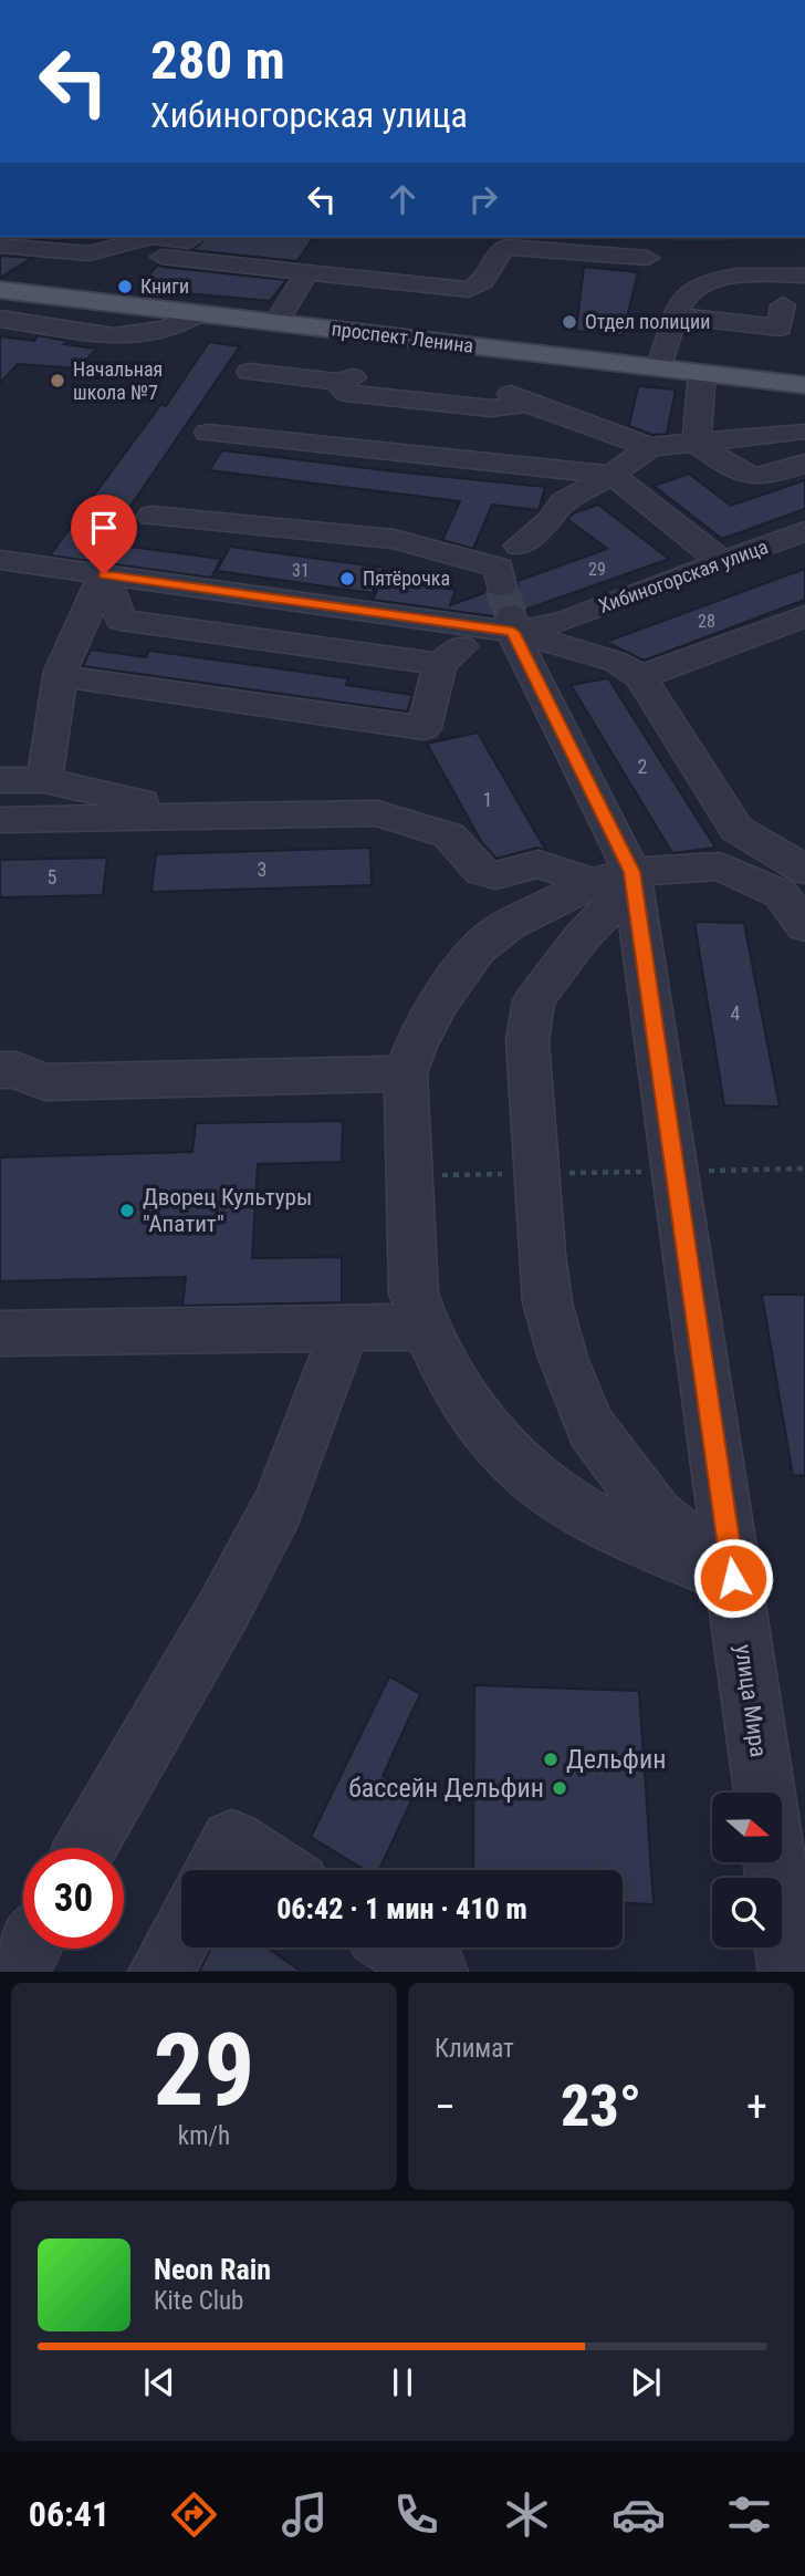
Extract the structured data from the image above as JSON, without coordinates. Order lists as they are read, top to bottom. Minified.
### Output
{"streets":{"main road":["проспект Ленина"],"street":["Хибиногорская улица","улица Мира"]},"crossings":[["Хибиногорская улица","улица Мира"]],"places":["Книги","Отдел полиции","Начальная школа №7","Пятёрочка","Дворец Культуры \"Апатит\"","Дельфин","бассейн Дельфин"],"house_numbers":["29","31","28","2","1","3","5","4"],"north":"right","page":{"turn":["280 m","Хибиногорская улица"],"limit":"30","trip":"06:42 · 1 мин · 410 m","tile":[["29","km/h"],"Климат"],"heat":["−","23°","+"],"song":["Neon Rain","Kite Club"],"tabs":"06:41"}}
